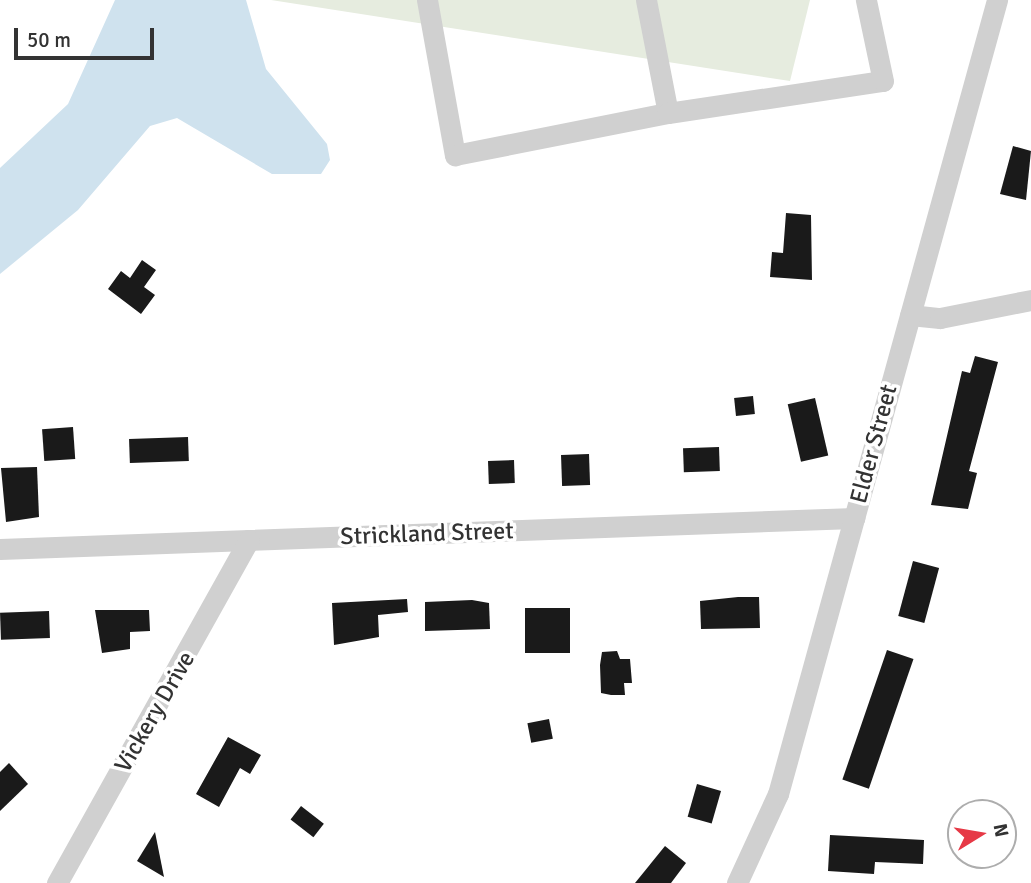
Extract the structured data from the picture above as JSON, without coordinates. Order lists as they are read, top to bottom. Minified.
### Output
{"streets":{"street":["Elder Street","Strickland Street","Vickery Drive"]},"crossings":[["Elder Street","Strickland Street"],["Strickland Street","Vickery Drive"]],"scale_bar":"50 m","north":"right"}
